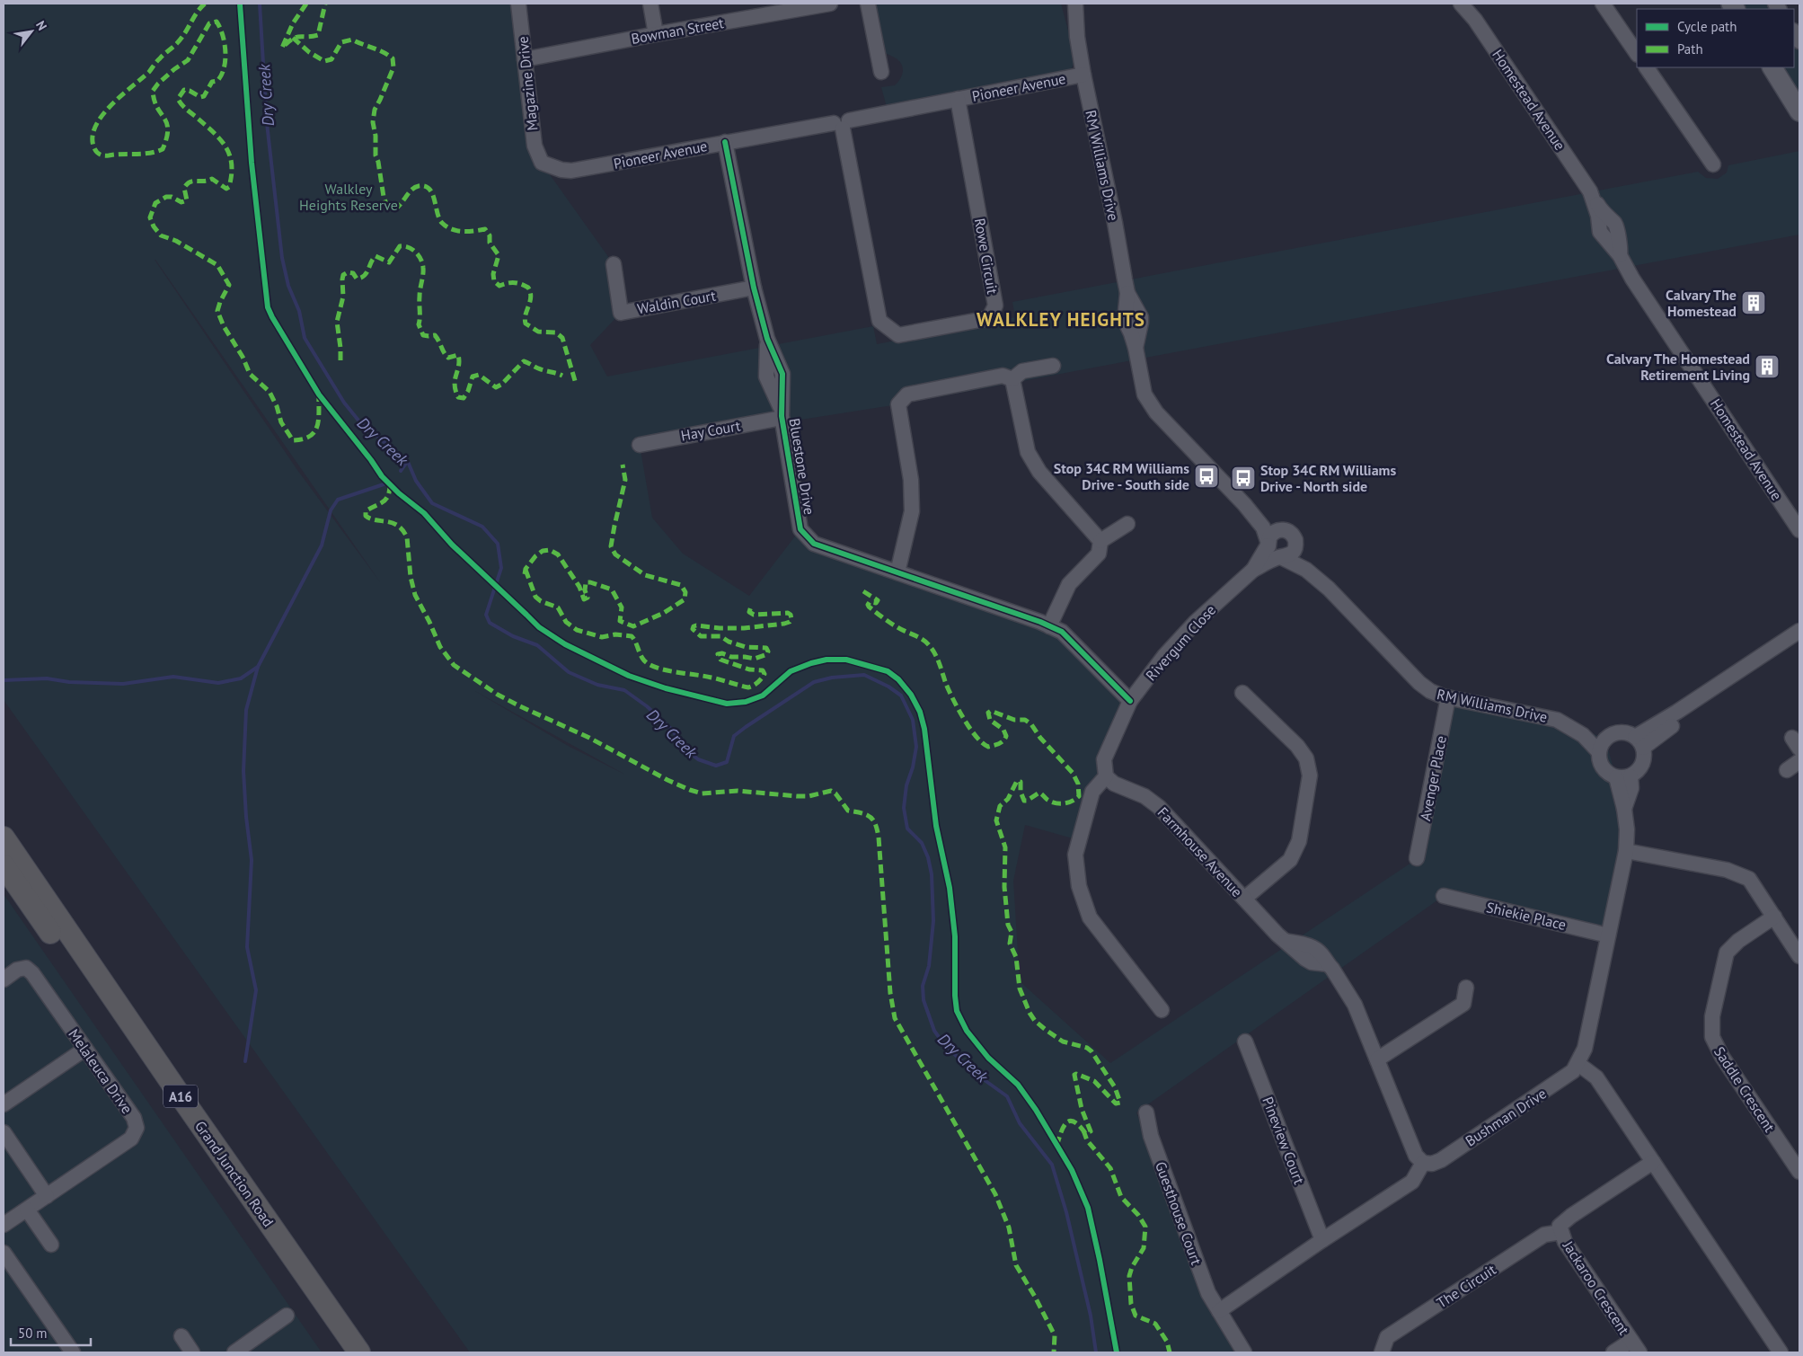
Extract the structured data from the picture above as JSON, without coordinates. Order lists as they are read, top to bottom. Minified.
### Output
{"streets":{"highway":["A16","Grand Junction Road"],"street":["Bowman Street","Magazine Drive","Pioneer Avenue","Homestead Avenue","RM Williams Drive","Rowe Circuit","Waldin Court","Hay Court","Bluestone Drive","Rivergum Close","Avenger Place","Farmhouse Avenue","Shiekie Place","Melaleuca Drive","Saddle Crescent","Bushman Drive","Pineview Court","Guesthouse Court","The Circuit","Jackaroo Crescent"]},"crossings":[["Bowman Street","Magazine Drive"],["Magazine Drive","Pioneer Avenue"],["Pioneer Avenue","RM Williams Drive"],["Pioneer Avenue","Rowe Circuit"],["Pioneer Avenue","Bluestone Drive"],["RM Williams Drive","Rivergum Close"],["RM Williams Drive","Avenger Place"],["RM Williams Drive","Bushman Drive"],["Waldin Court","Bluestone Drive"],["Hay Court","Bluestone Drive"],["Bluestone Drive","Rivergum Close"],["Rivergum Close","Farmhouse Avenue"],["Farmhouse Avenue","Bushman Drive"],["Shiekie Place","Bushman Drive"],["The Circuit","Jackaroo Crescent"]],"districts":["WALKLEY HEIGHTS"],"water":["Dry Creek"],"parks":["Walkley Heights Reserve"],"places":{"building":["Calvary The Homestead","Calvary The Homestead Retirement Living"],"bus stop":["Stop 34C RM Williams Drive - South side","Stop 34C RM Williams Drive - North side"]},"legend":["Cycle path","Path"],"scale_bar":"50 m","north":"top right"}
